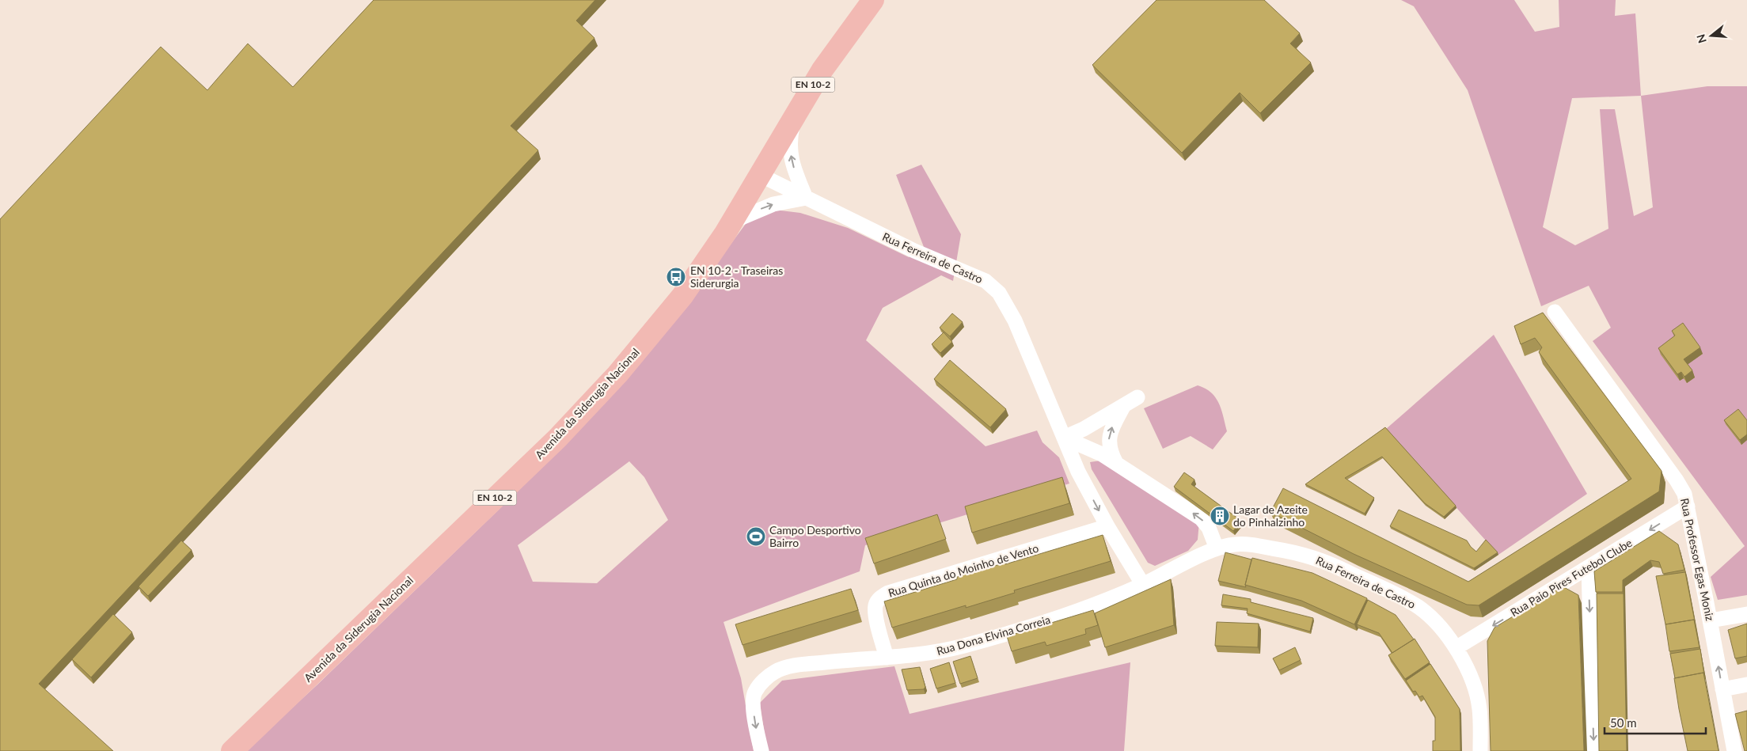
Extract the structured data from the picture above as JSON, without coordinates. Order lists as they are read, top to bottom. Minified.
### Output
{"streets":{"main road":["EN 10-2","Avenida da Siderugia Nacional"],"street":["Rua Ferreira de Castro","Rua Professor Egas Moniz","Rua Quinta do Moinho de Vento","Rua Paio Pires Futebol Clube","Rua Dona Elvina Correia"]},"crossings":[["Rua Ferreira de Castro","Avenida da Siderugia Nacional"],["Rua Ferreira de Castro","Rua Quinta do Moinho de Vento"],["Rua Ferreira de Castro","Rua Paio Pires Futebol Clube"],["Rua Ferreira de Castro","Rua Dona Elvina Correia"],["Rua Professor Egas Moniz","Rua Paio Pires Futebol Clube"],["Rua Quinta do Moinho de Vento","Rua Dona Elvina Correia"]],"one_way":["Rua Paio Pires Futebol Clube"],"places":{"bus stop":["EN 10-2 - Traseiras Siderurgia"],"building":["Lagar de Azeite do Pinhalzinho"],"sports":["Campo Desportivo Bairro"]},"scale_bar":"50 m","north":"left"}
